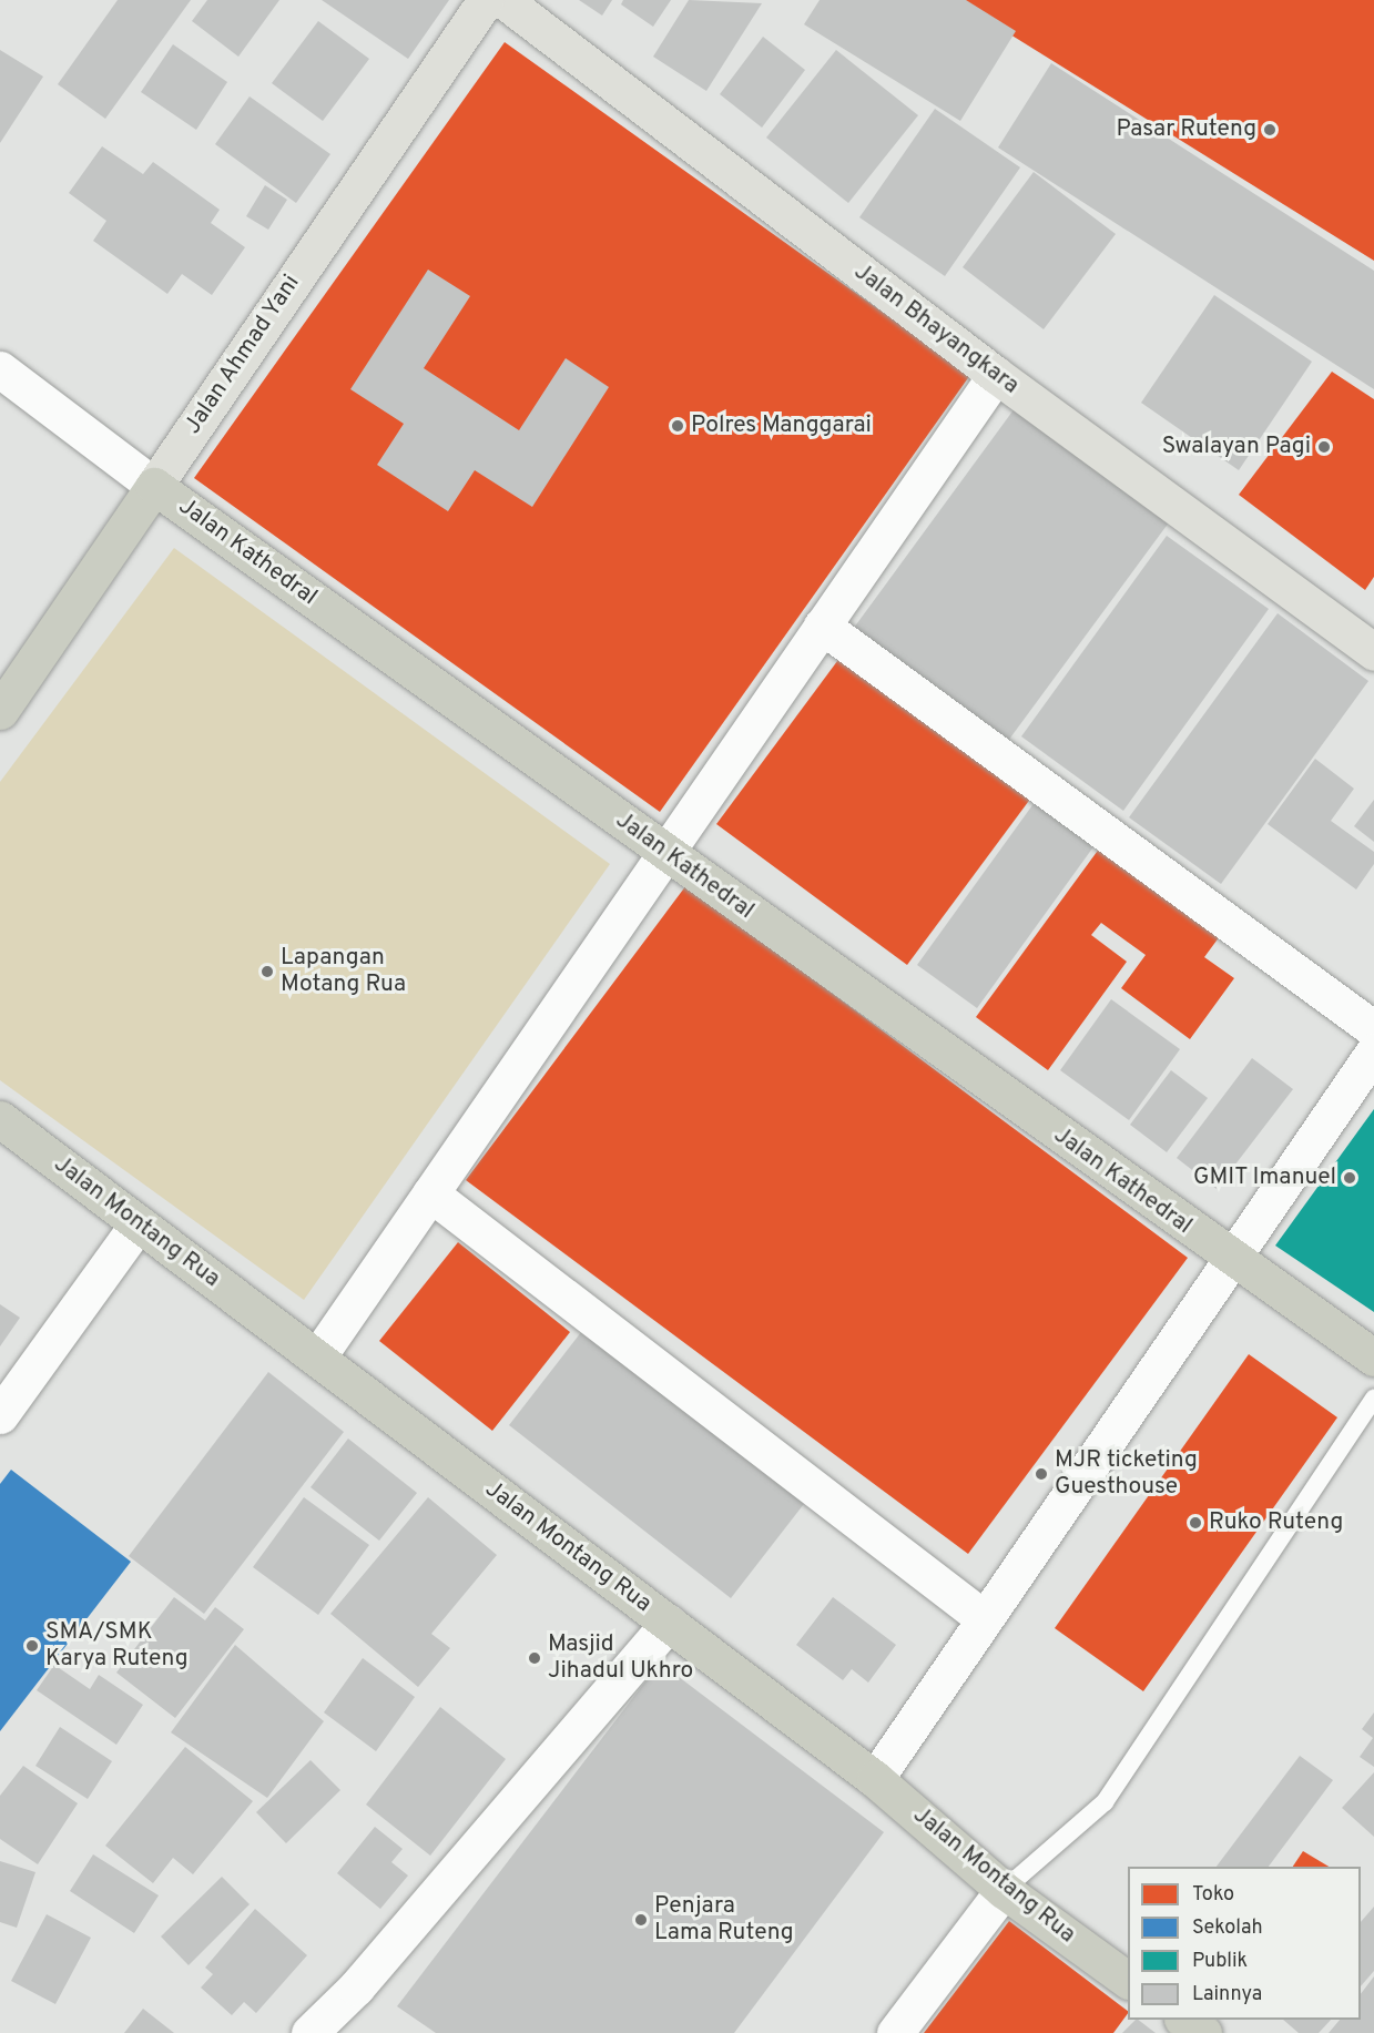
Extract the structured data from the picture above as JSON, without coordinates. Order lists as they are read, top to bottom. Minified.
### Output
{"streets":{"highway":["Jalan Ahmad Yani","Jalan Kathedral","Jalan Montang Rua"],"main road":["Jalan Bhayangkara"]},"crossings":[["Jalan Ahmad Yani","Jalan Kathedral"]],"places":["Pasar Ruteng","Polres Manggarai","Swalayan Pagi","Lapangan Motang Rua","GMIT Imanuel","MJR ticketing Guesthouse","Ruko Ruteng","SMA/SMK Karya Ruteng","Masjid Jihadul Ukhro","Penjara Lama Ruteng"],"legend":["Toko","Sekolah","Publik","Lainnya"]}
